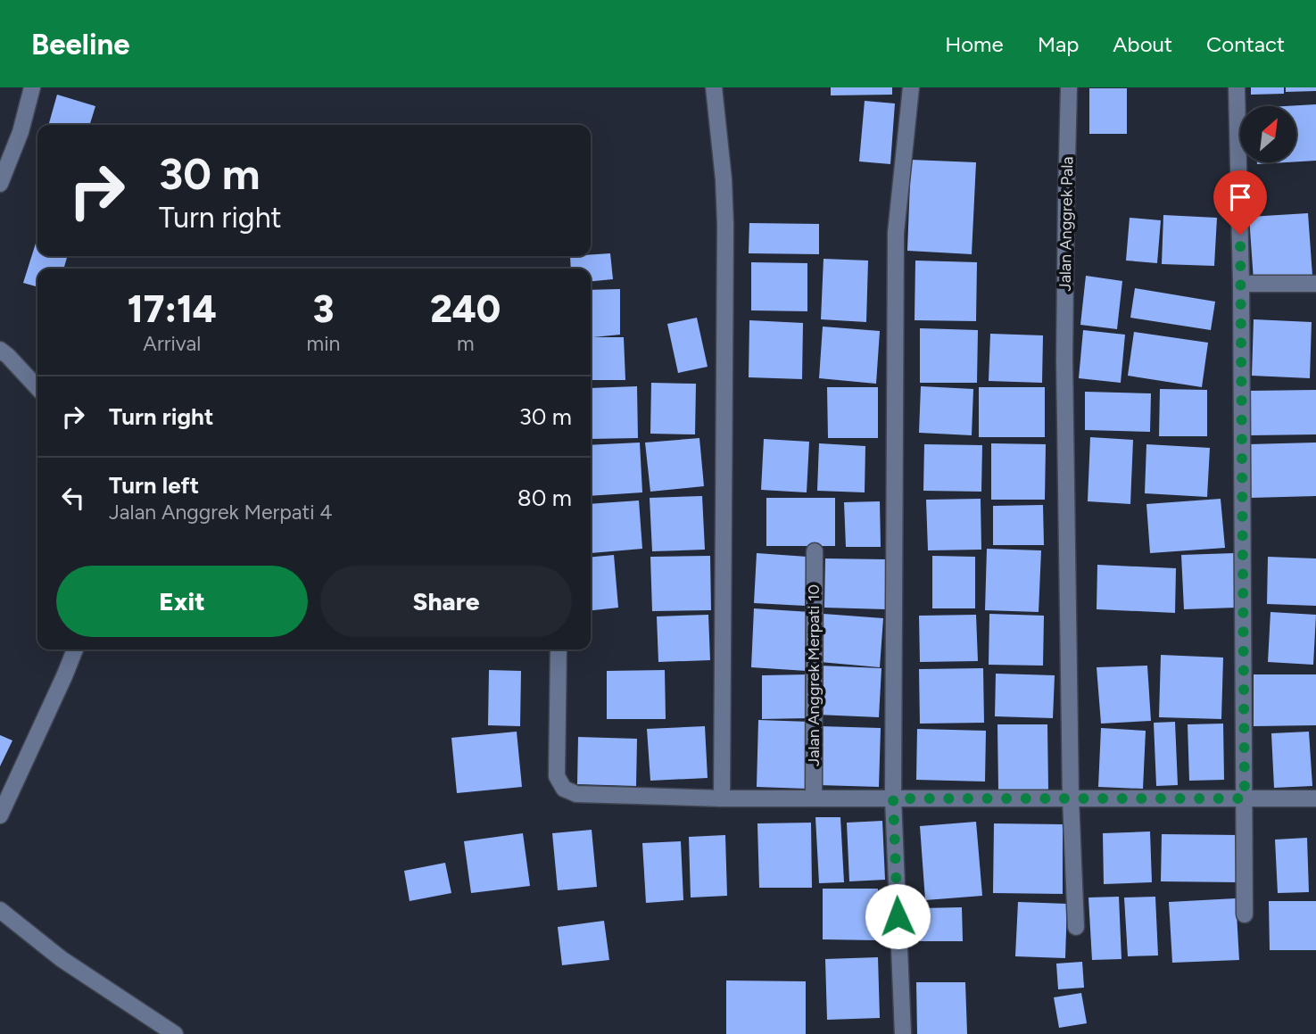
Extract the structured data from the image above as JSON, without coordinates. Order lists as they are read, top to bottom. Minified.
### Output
{"streets":{"street":["Jalan Anggrek Pala","Jalan Anggrek Merpati 10"]},"north":"top right","page":{"header":"Beeline","nav":["Home","Map","About","Contact"],"turn":["30 m","Turn right"],"eta":["17:14","Arrival","3","min","240","m"],"list":[{"name":"Turn right","value":"30 m"},{"name":"Turn left","note":"Jalan Anggrek Merpati 4","value":"80 m"}],"buttons":["Exit","Share"]}}
